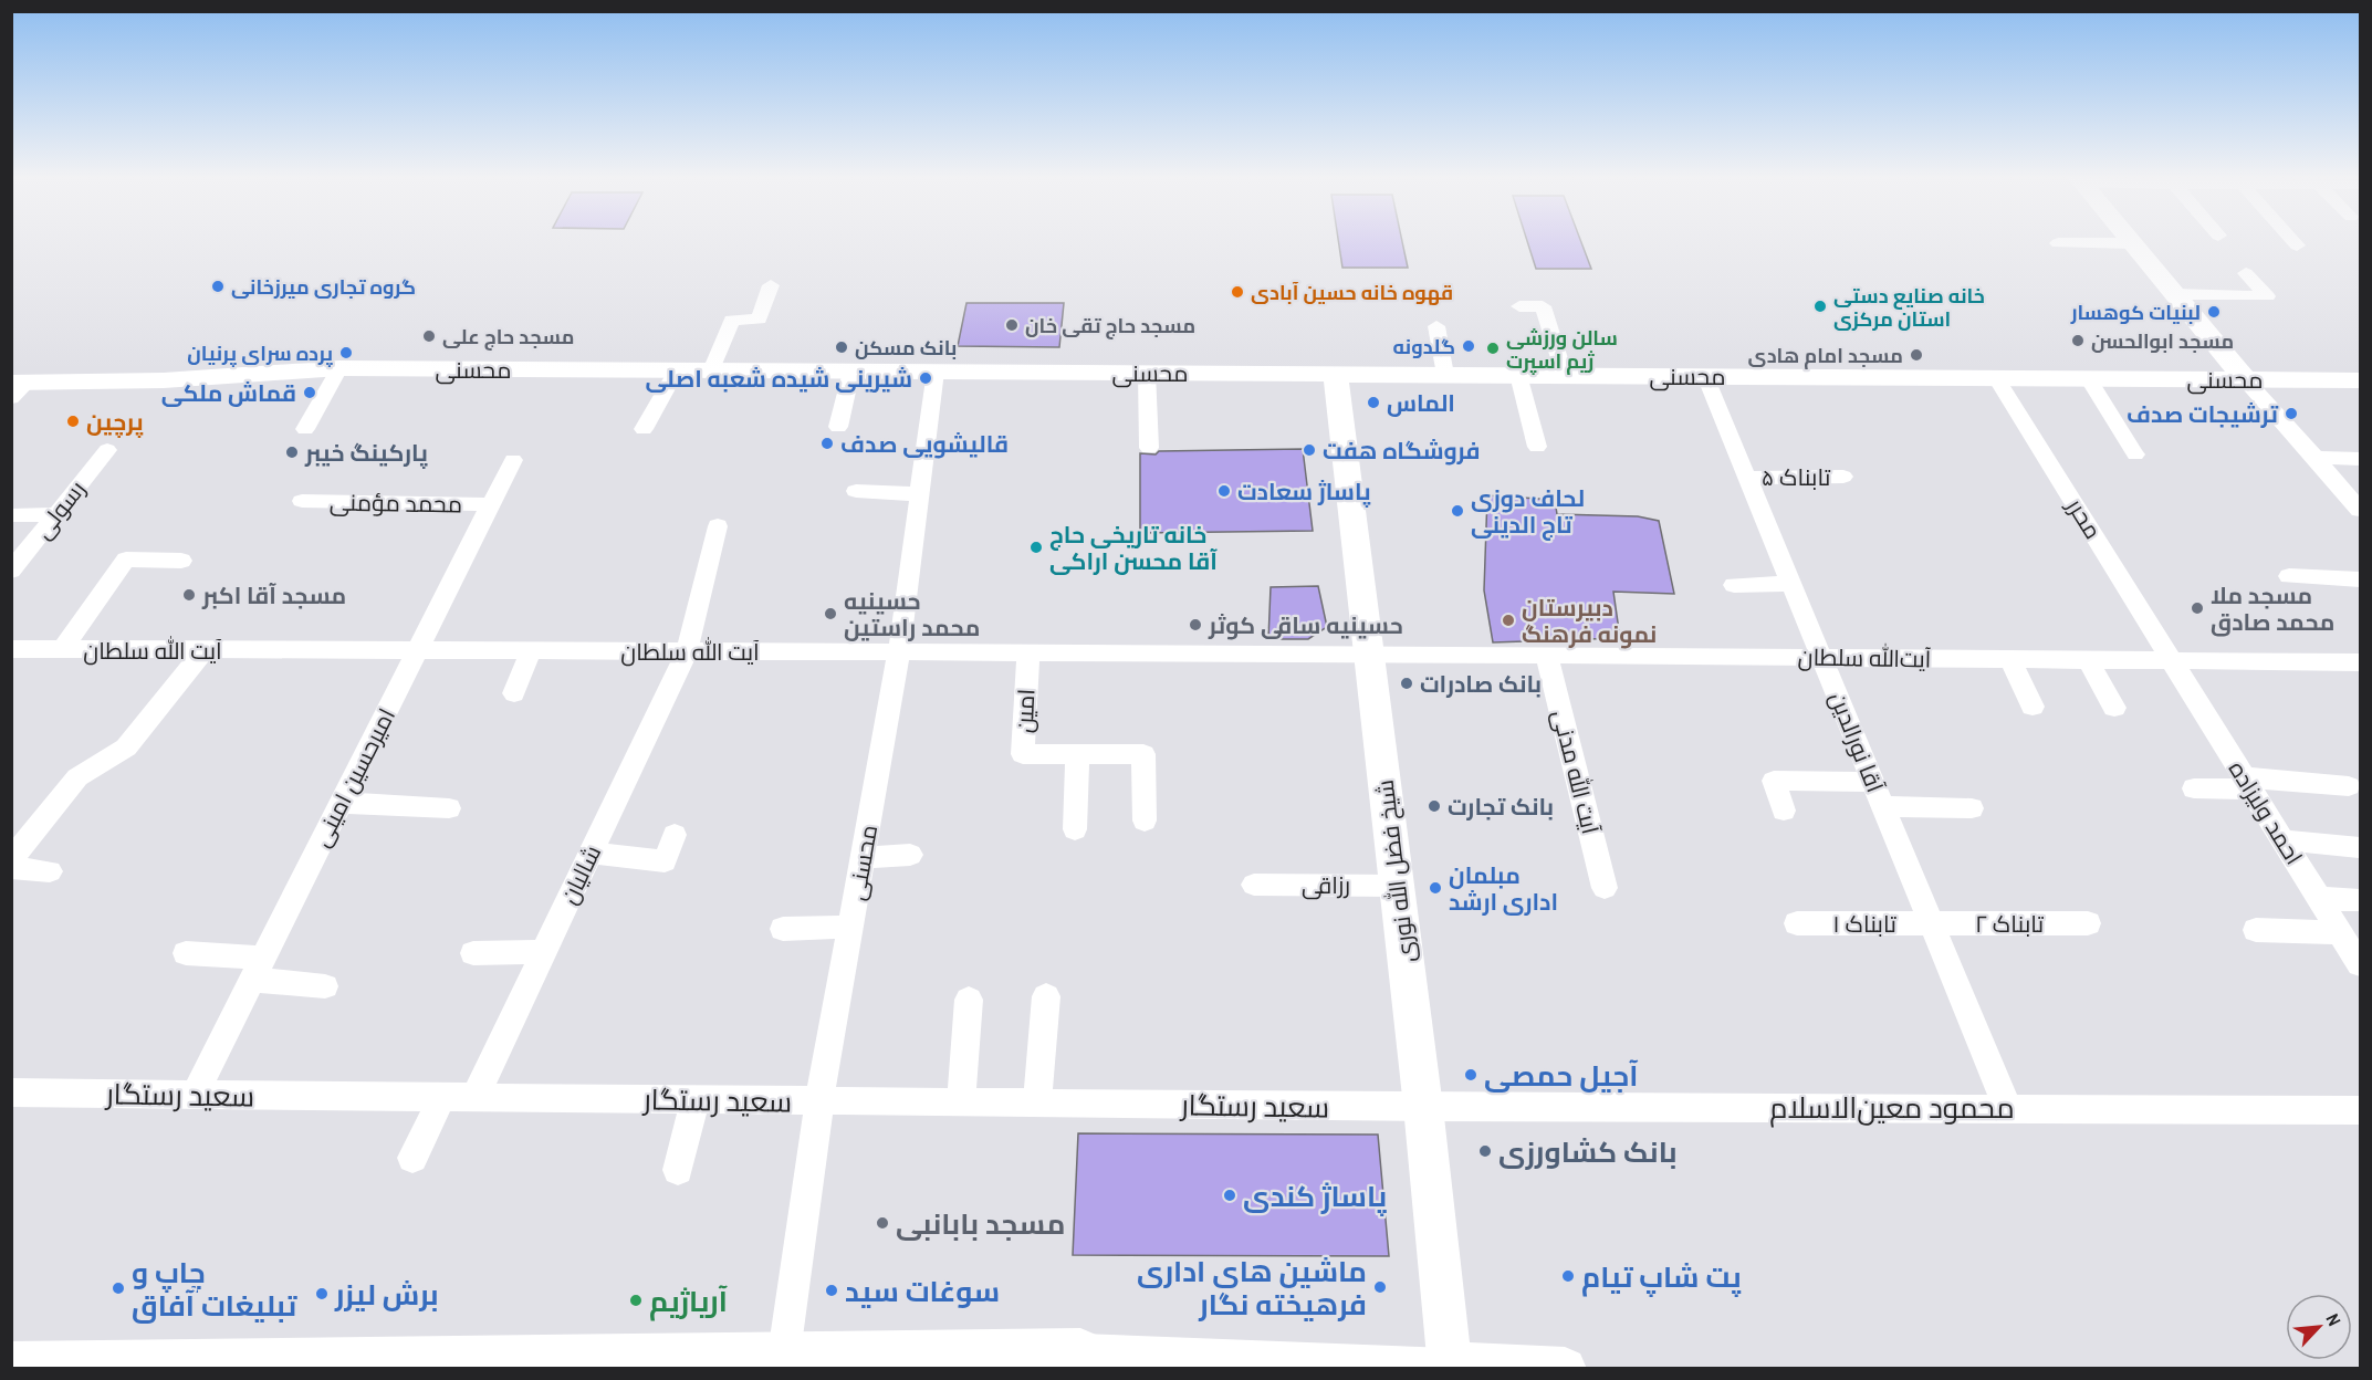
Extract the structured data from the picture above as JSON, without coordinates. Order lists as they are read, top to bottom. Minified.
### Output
{"streets":{"street":["محسنی","تابناک ۵","محمد مؤمنی","رسولی","محرر","آیت الله سلطان","آیت‌الله سلطان","امین","آقا نورالدین","آیت الله مدنی","امیرحسین امینی","احمد ولیزاده","شیخ فضل الله نوری","شالیان","رزاقی","تابناک ۱","تابناک ۲","سعید رستگار","محمود معین‌الاسلام"]},"crossings":[["محسنی","محرر"],["محسنی","آیت الله سلطان"],["محسنی","آقا نورالدین"],["محسنی","شیخ فضل الله نوری"],["محسنی","سعید رستگار"],["تابناک ۵","آقا نورالدین"],["محمد مؤمنی","امیرحسین امینی"],["محرر","آیت‌الله سلطان"],["محرر","احمد ولیزاده"],["آیت الله سلطان","آیت‌الله سلطان"],["آیت الله سلطان","امین"],["آیت الله سلطان","امیرحسین امینی"],["آیت الله سلطان","شیخ فضل الله نوری"],["آیت الله سلطان","شالیان"],["آیت‌الله سلطان","آقا نورالدین"],["آیت‌الله سلطان","آیت الله مدنی"],["آیت‌الله سلطان","احمد ولیزاده"],["آیت‌الله سلطان","شیخ فضل الله نوری"],["آقا نورالدین","تابناک ۱"],["آقا نورالدین","تابناک ۲"],["آقا نورالدین","محمود معین‌الاسلام"],["امیرحسین امینی","سعید رستگار"],["شیخ فضل الله نوری","رزاقی"],["شیخ فضل الله نوری","سعید رستگار"],["شیخ فضل الله نوری","محمود معین‌الاسلام"],["شالیان","سعید رستگار"],["تابناک ۱","تابناک ۲"],["سعید رستگار","محمود معین‌الاسلام"]],"places":["گروه تجاری میرزخانی","قهوه خانه حسین آبادی","خانه صنایع دستی استان مرکزی","لبنیات کوهسار","مسجد حاج تقی خان","مسجد حاج علی","مسجد ابوالحسن","گلدونه","بانک مسکن","سالن ورزشی ژیم اسپرت","پرده سرای پرنیان","مسجد امام هادی","شیرینی شیده شعبه اصلی","قماش ملکی","الماس","ترشیجات صدف","پرچین","قالیشویی صدف","فروشگاه هفت","پارکینگ خیبر","پاساژ سعادت","لحاف دوزی تاج الدینی","خانه تاریخی حاج آقا محسن اراکی","مسجد آقا اکبر","مسجد ملا محمد صادق","حسینیه محمد راستین","دبیرستان نمونه فرهنگ","حسینیه ساقی کوثر","بانک صادرات","بانک تجارت","مبلمان اداری ارشد","آجیل حمصی","بانک کشاورزی","پاساژ کندی","مسجد بابانبی","پت شاپ تیام","ماشین های اداری فرهیخته نگار","چاپ و تبلیغات آفاق","سوغات سید","برش لیزر","آریاژیم"],"north":"top right"}
